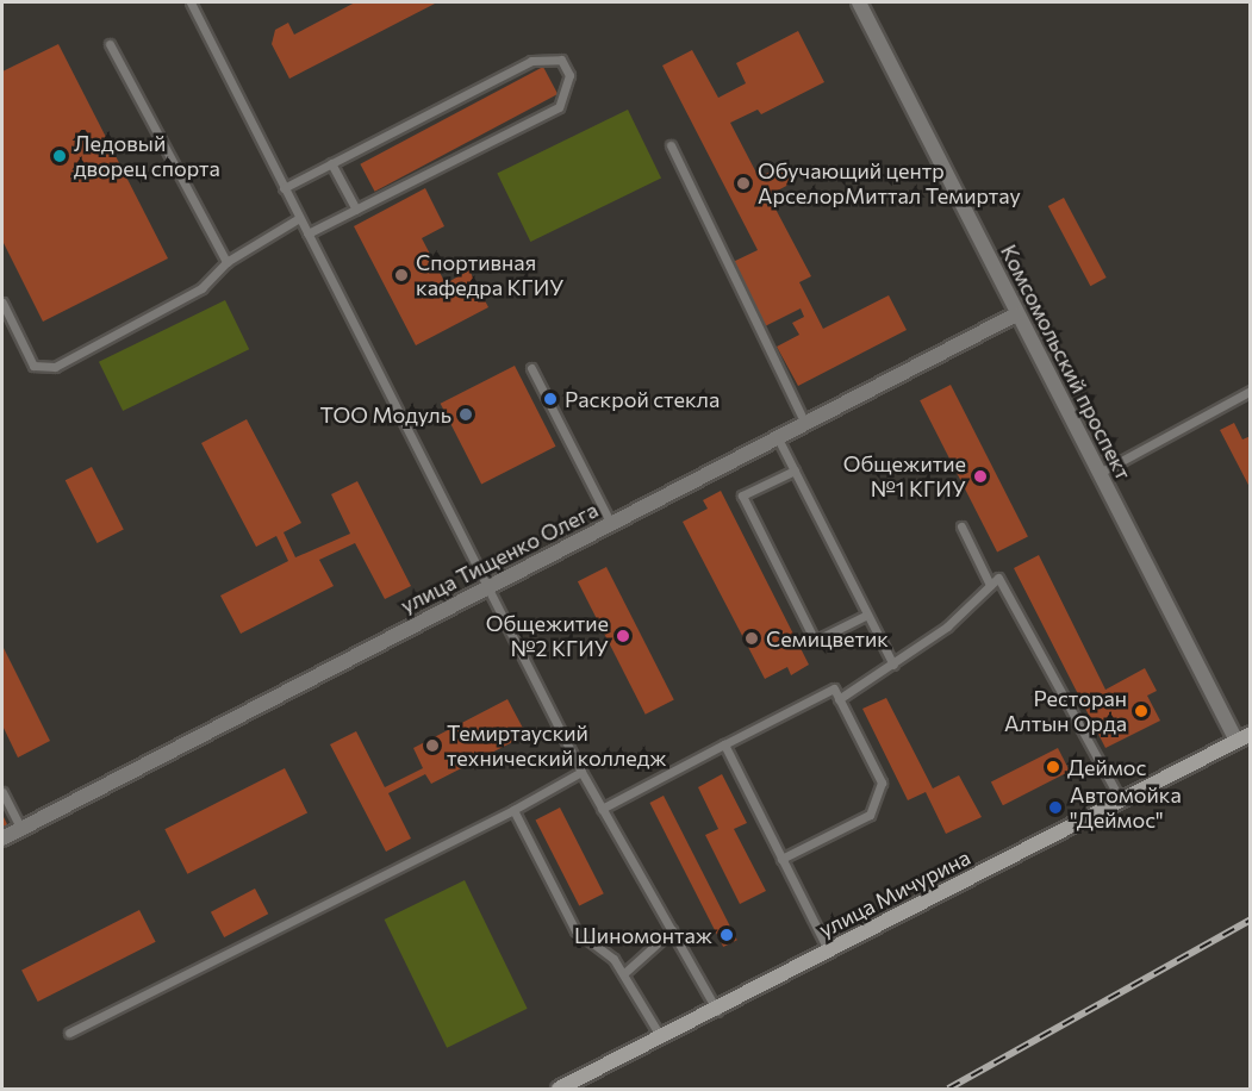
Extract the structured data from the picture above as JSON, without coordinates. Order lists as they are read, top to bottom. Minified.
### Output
{"streets":{"main road":["улица Мичурина"],"street":["Комсомольский проспект","улица Тищенко Олега"]},"crossings":[["Комсомольский проспект","улица Тищенко Олега"],["Комсомольский проспект","улица Мичурина"]],"places":["Ледовый дворец спорта","Обучающий центр АрселорМиттал Темиртау","Спортивная кафедра КГИУ","Раскрой стекла","ТОО Модуль","Общежитие №1 КГИУ","Общежитие №2 КГИУ","Семицветик","Ресторан Алтын Орда","Темиртауский технический колледж","Деймос","Автомойка \"Деймос\"","Шиномонтаж"]}
